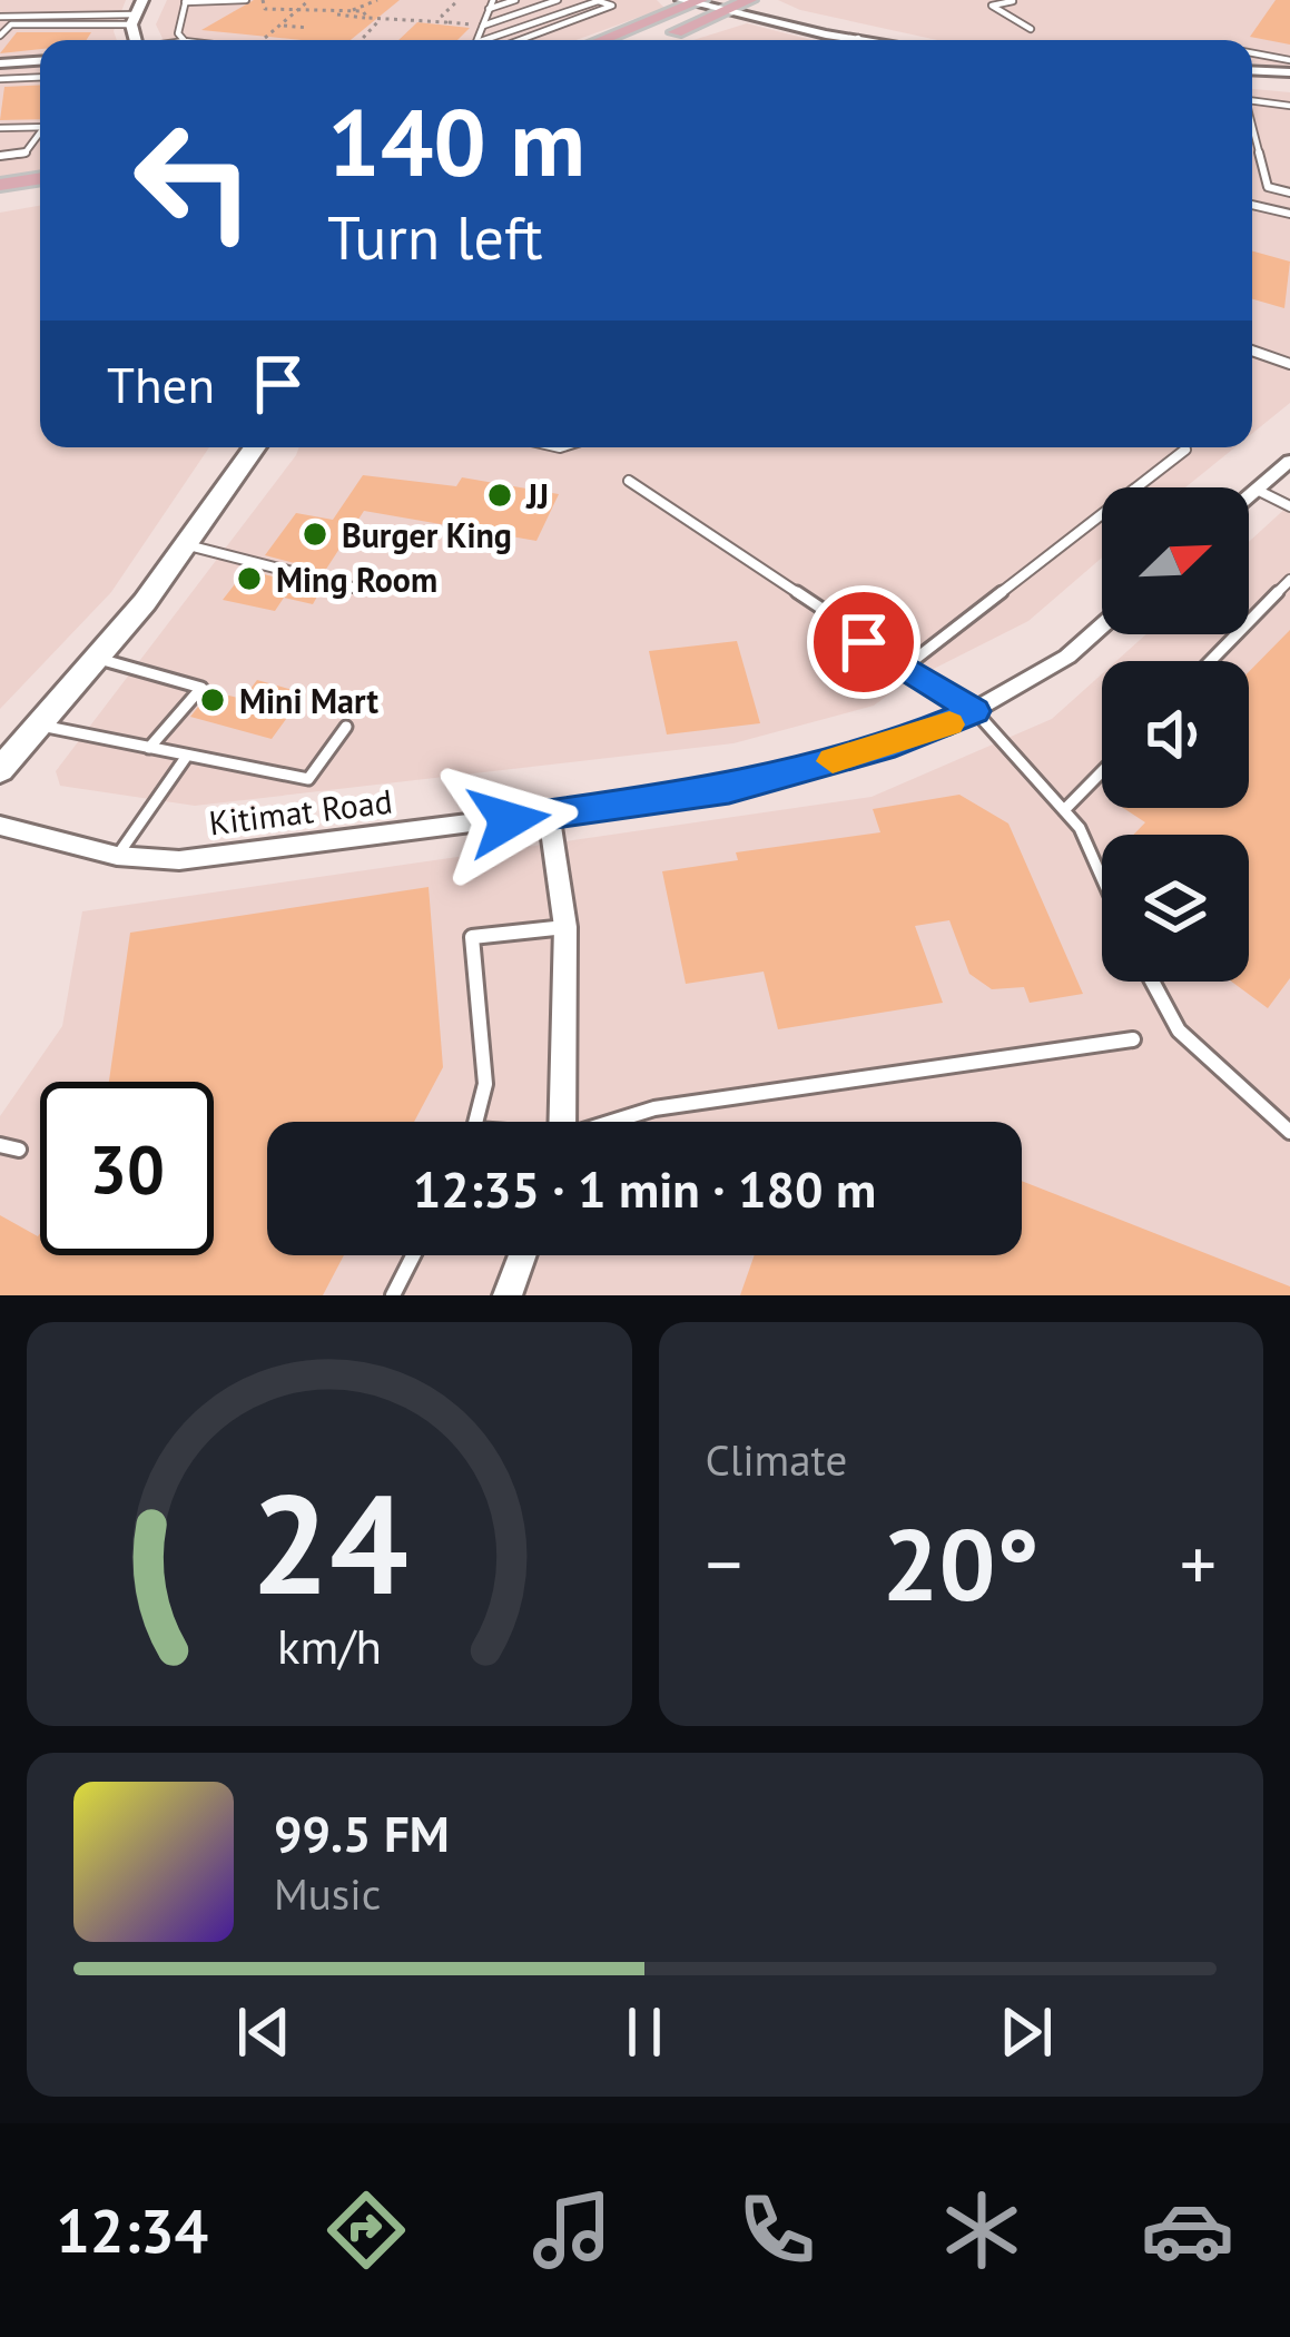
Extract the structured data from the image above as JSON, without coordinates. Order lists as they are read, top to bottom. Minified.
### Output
{"streets":{"street":["Kitimat Road"]},"places":["JJ","Burger King","Ming Room","Mini Mart"],"north":"top right","page":{"turn":["140 m","Turn left"],"then":"Then","limit":"30","trip":"12:35 · 1 min · 180 m","tile":"Climate","heat":["−","20°","+"],"song":["99.5 FM","Music"],"tabs":"12:34","gauge":["24","km/h"]}}
